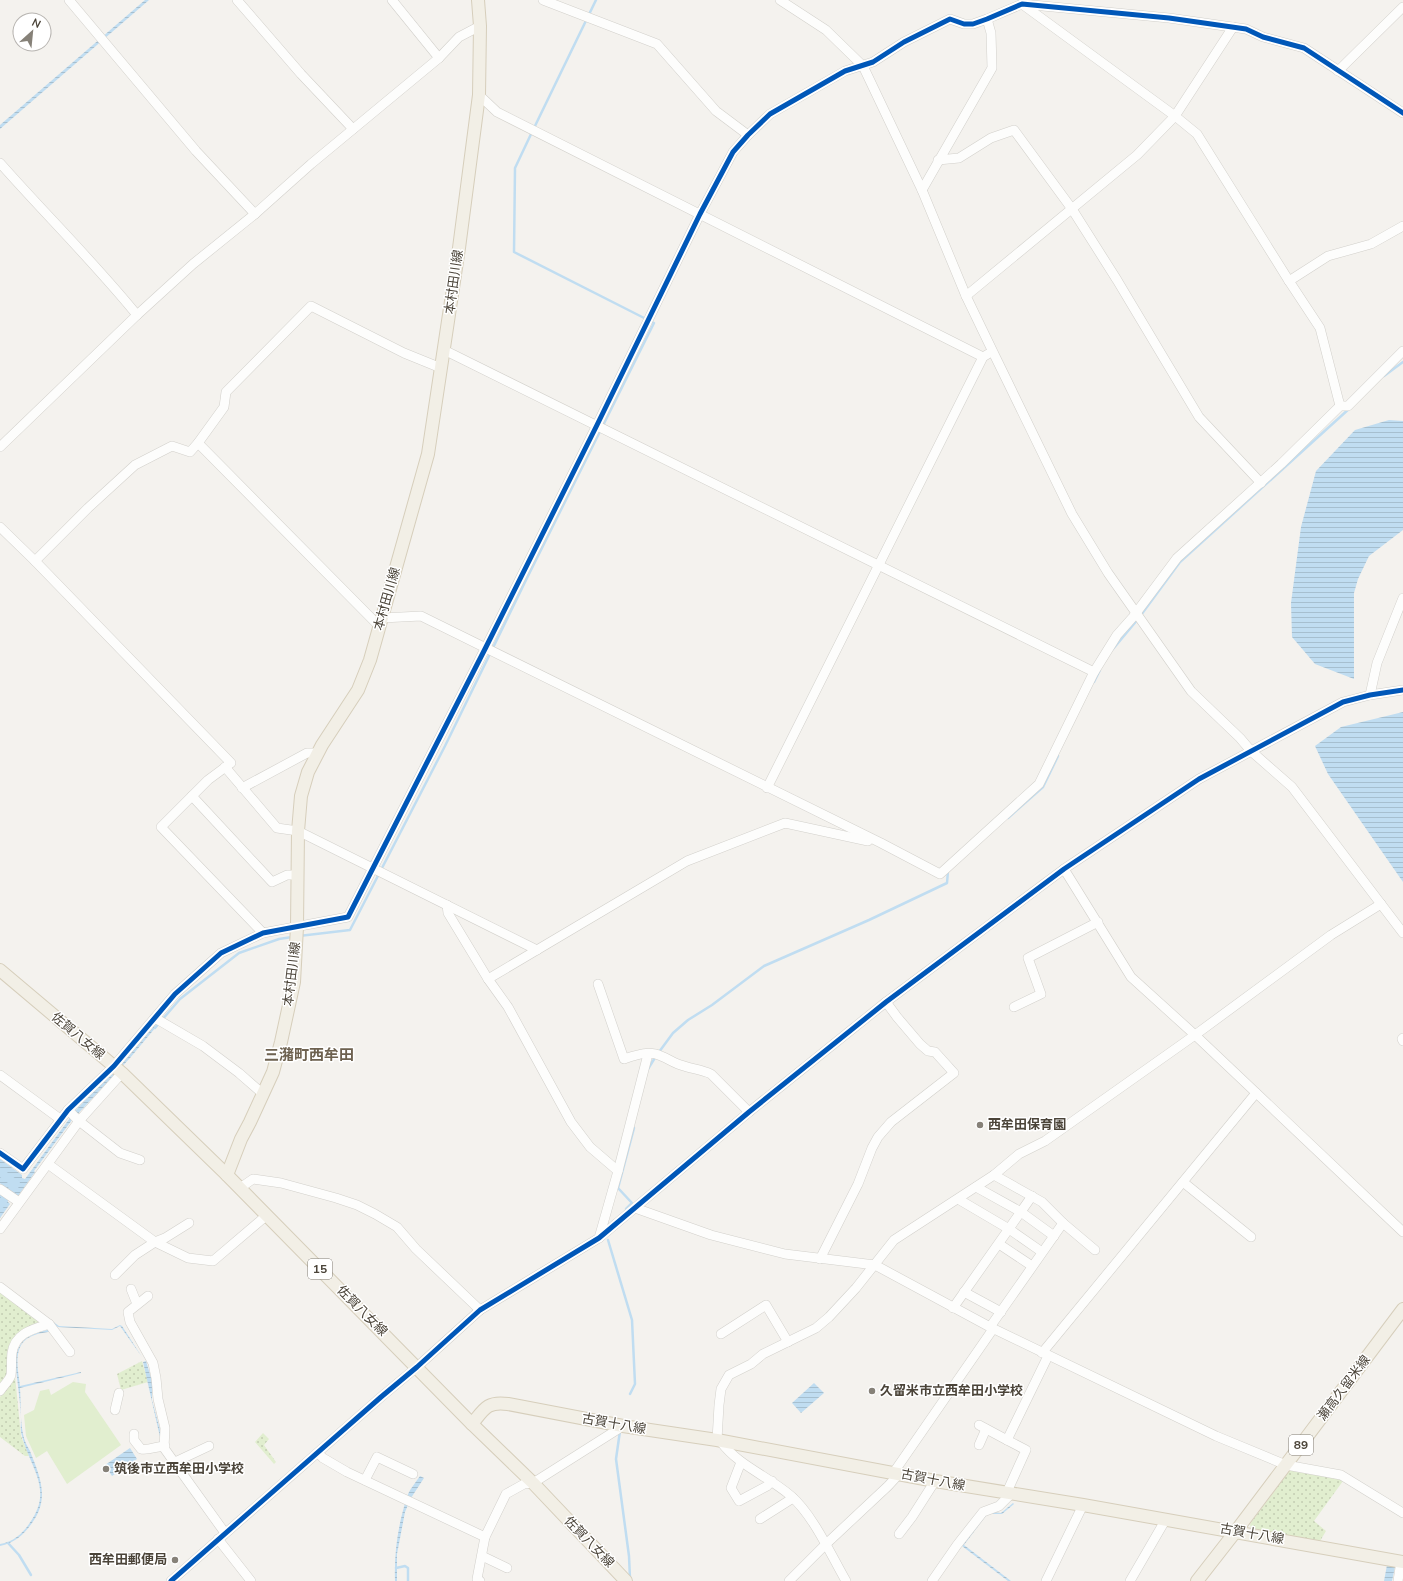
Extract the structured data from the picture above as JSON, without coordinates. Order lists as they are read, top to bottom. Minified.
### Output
{"streets":{"main road":["本村田川線","佐賀八女線","15","瀬高久留米線","古賀十八線","89"]},"crossings":[["本村田川線","佐賀八女線"],["佐賀八女線","古賀十八線"],["瀬高久留米線","古賀十八線"]],"districts":["三潴町西牟田"],"places":["西牟田保育園","久留米市立西牟田小学校","筑後市立西牟田小学校","西牟田郵便局"],"north":"top right"}
